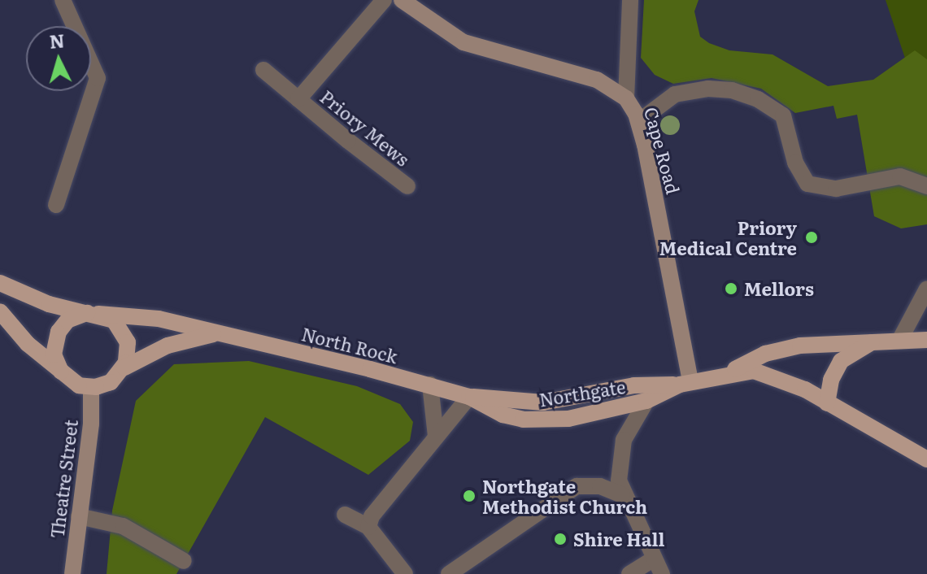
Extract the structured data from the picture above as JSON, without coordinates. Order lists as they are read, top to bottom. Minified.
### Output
{"streets":{"main road":["North Rock","Northgate"],"street":["Priory Mews","Cape Road","Theatre Street"]},"crossings":[["Cape Road","Northgate"],["North Rock","Northgate"],["North Rock","Theatre Street"]],"places":["Priory Medical Centre","Mellors","Northgate Methodist Church","Shire Hall"],"north":"top"}
